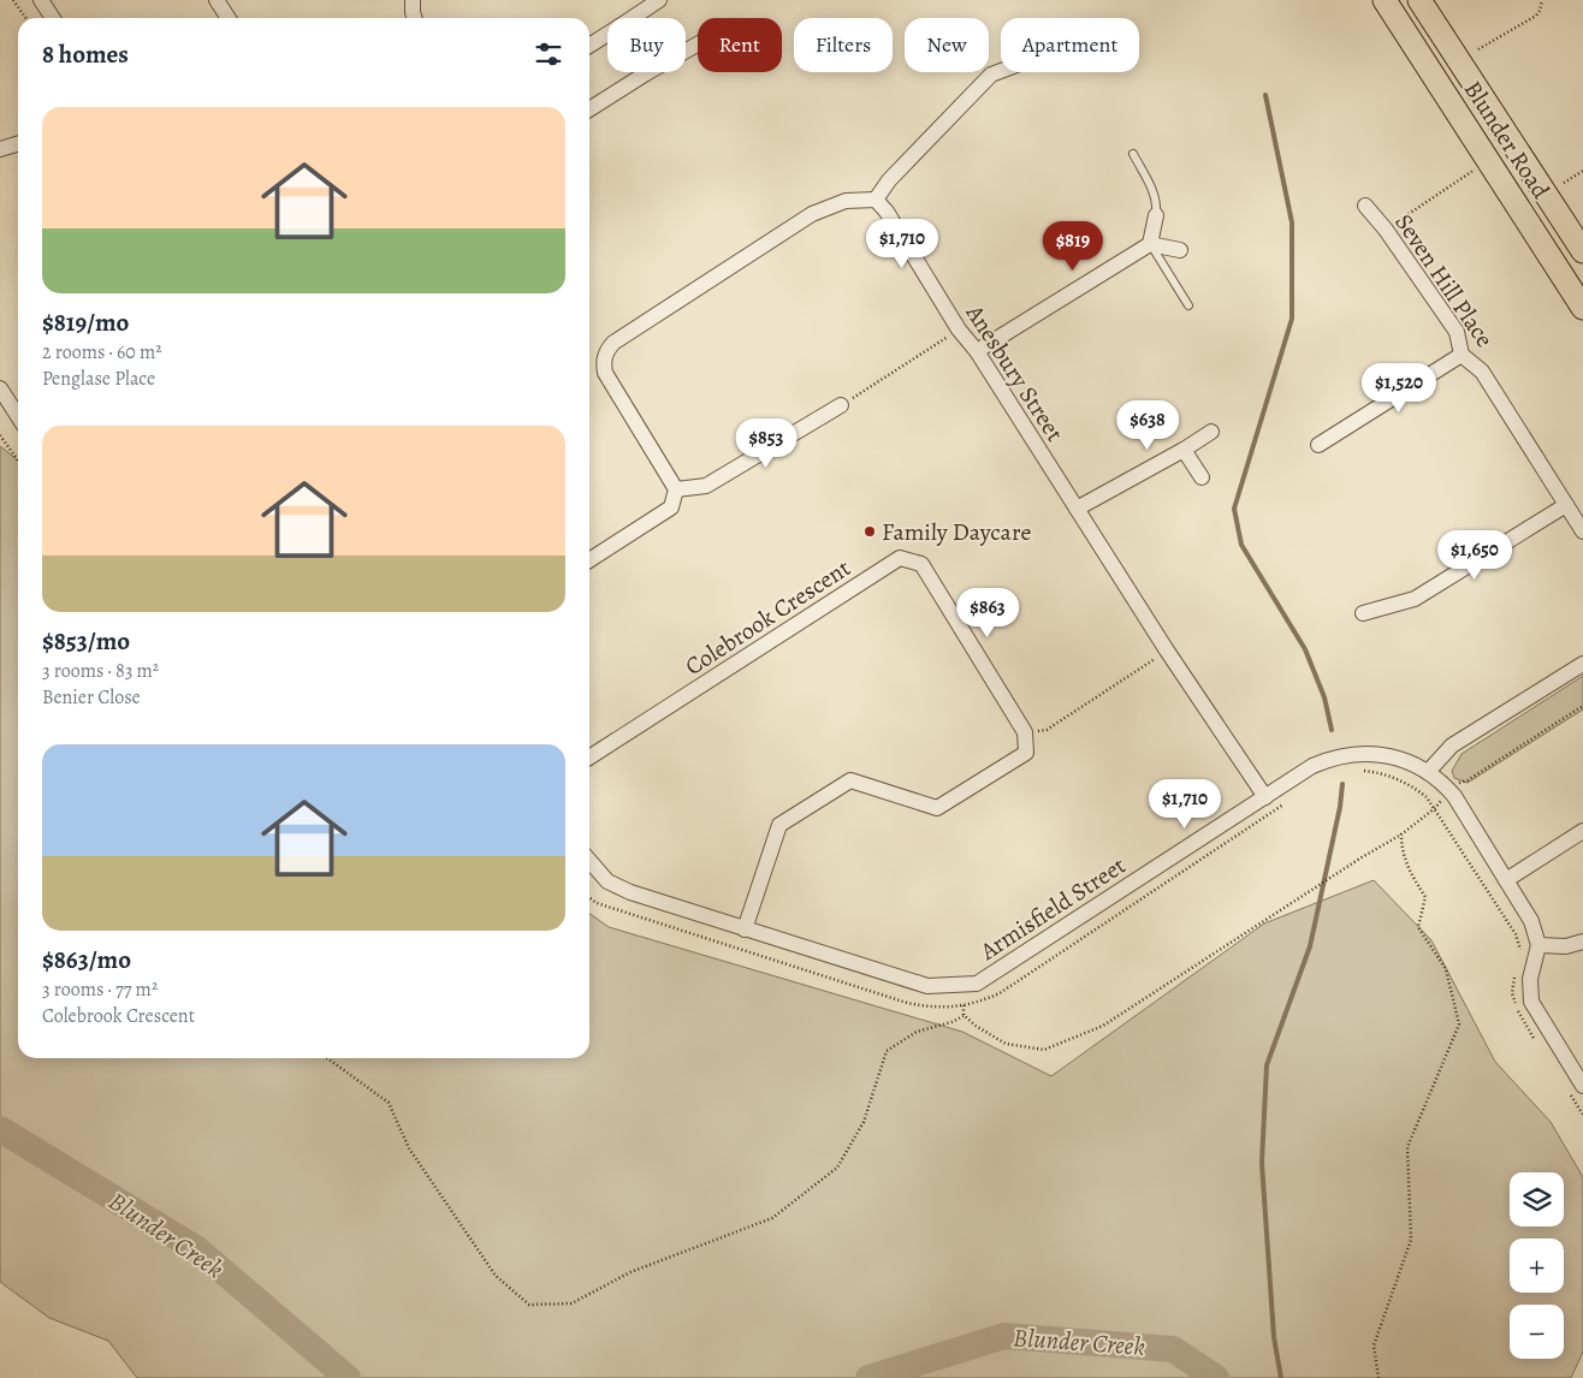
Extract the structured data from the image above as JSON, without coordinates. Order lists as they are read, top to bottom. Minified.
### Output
{"streets":{"main road":["Blunder Road"],"street":["Seven Hill Place","Anesbury Street","Colebrook Crescent","Armisfield Street"]},"crossings":[["Anesbury Street","Armisfield Street"]],"water":["Blunder Creek"],"places":["Family Daycare"],"page":{"chip":["Buy","Rent","Filters","New","Apartment"],"heading":"8 homes","list":[{"name":"$819/mo","note":"2 rooms · 60 m² · Penglase Place"},{"name":"$853/mo","note":"3 rooms · 83 m² · Benier Close"},{"name":"$863/mo","note":"3 rooms · 77 m² · Colebrook Crescent"}],"price":["$1,710","$819","$1,520","$638","$853","$1,650","$863","$1,710"],"map_buttons":["+","−"]}}
